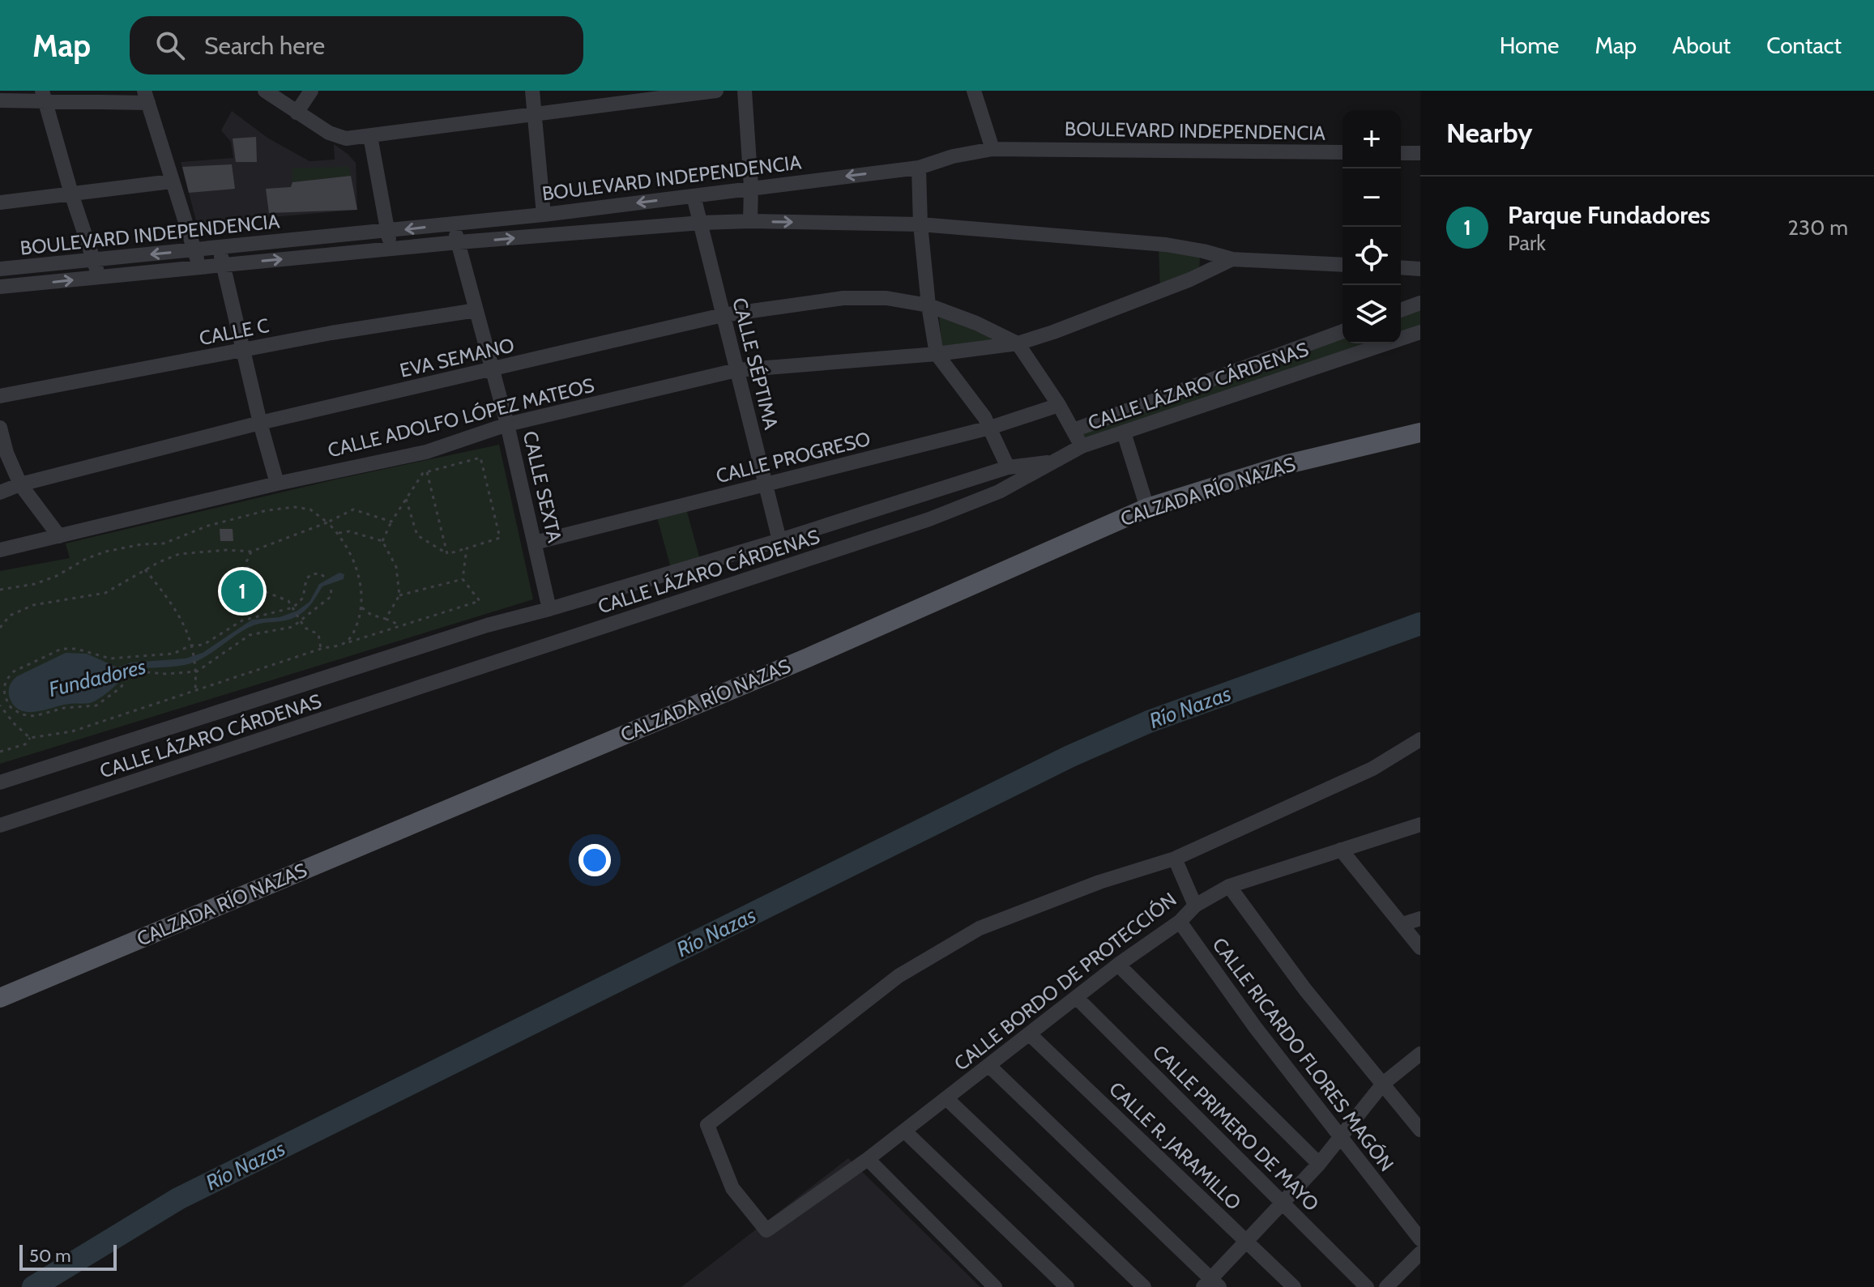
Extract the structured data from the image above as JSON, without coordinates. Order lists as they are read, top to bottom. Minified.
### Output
{"streets":{"main road":["CALZADA RÍO NAZAS"],"street":["BOULEVARD INDEPENDENCIA","CALLE C","EVA SEMANO","CALLE SÉPTIMA","CALLE LÁZARO CÁRDENAS","CALLE ADOLFO LÓPEZ MATEOS","CALLE PROGRESO","CALLE SEXTA","CALLE BORDO DE PROTECCIÓN","CALLE RICARDO FLORES MAGÓN","CALLE PRIMERO DE MAYO","CALLE R. JARAMILLO"]},"crossings":[["BOULEVARD INDEPENDENCIA","CALLE SÉPTIMA"],["BOULEVARD INDEPENDENCIA","CALLE ADOLFO LÓPEZ MATEOS"],["BOULEVARD INDEPENDENCIA","CALLE SEXTA"],["CALLE C","CALLE SEXTA"],["EVA SEMANO","CALLE SÉPTIMA"],["EVA SEMANO","CALLE ADOLFO LÓPEZ MATEOS"],["EVA SEMANO","CALLE SEXTA"],["CALLE SÉPTIMA","CALLE ADOLFO LÓPEZ MATEOS"],["CALLE SÉPTIMA","CALLE PROGRESO"],["CALLE ADOLFO LÓPEZ MATEOS","CALLE SEXTA"],["CALLE PROGRESO","CALLE SEXTA"],["CALLE BORDO DE PROTECCIÓN","CALLE RICARDO FLORES MAGÓN"],["CALLE BORDO DE PROTECCIÓN","CALLE PRIMERO DE MAYO"],["CALLE BORDO DE PROTECCIÓN","CALLE R. JARAMILLO"]],"water":["Fundadores","Río Nazas"],"scale_bar":"50 m","page":{"header":"Map","search":"Search here","nav":["Home","Map","About","Contact"],"heading":"Nearby","map_buttons":["+","−"],"list":[{"mark":"1","name":"Parque Fundadores","note":"Park","value":"230 m"}],"pins":"1","scale":"50 m"}}
